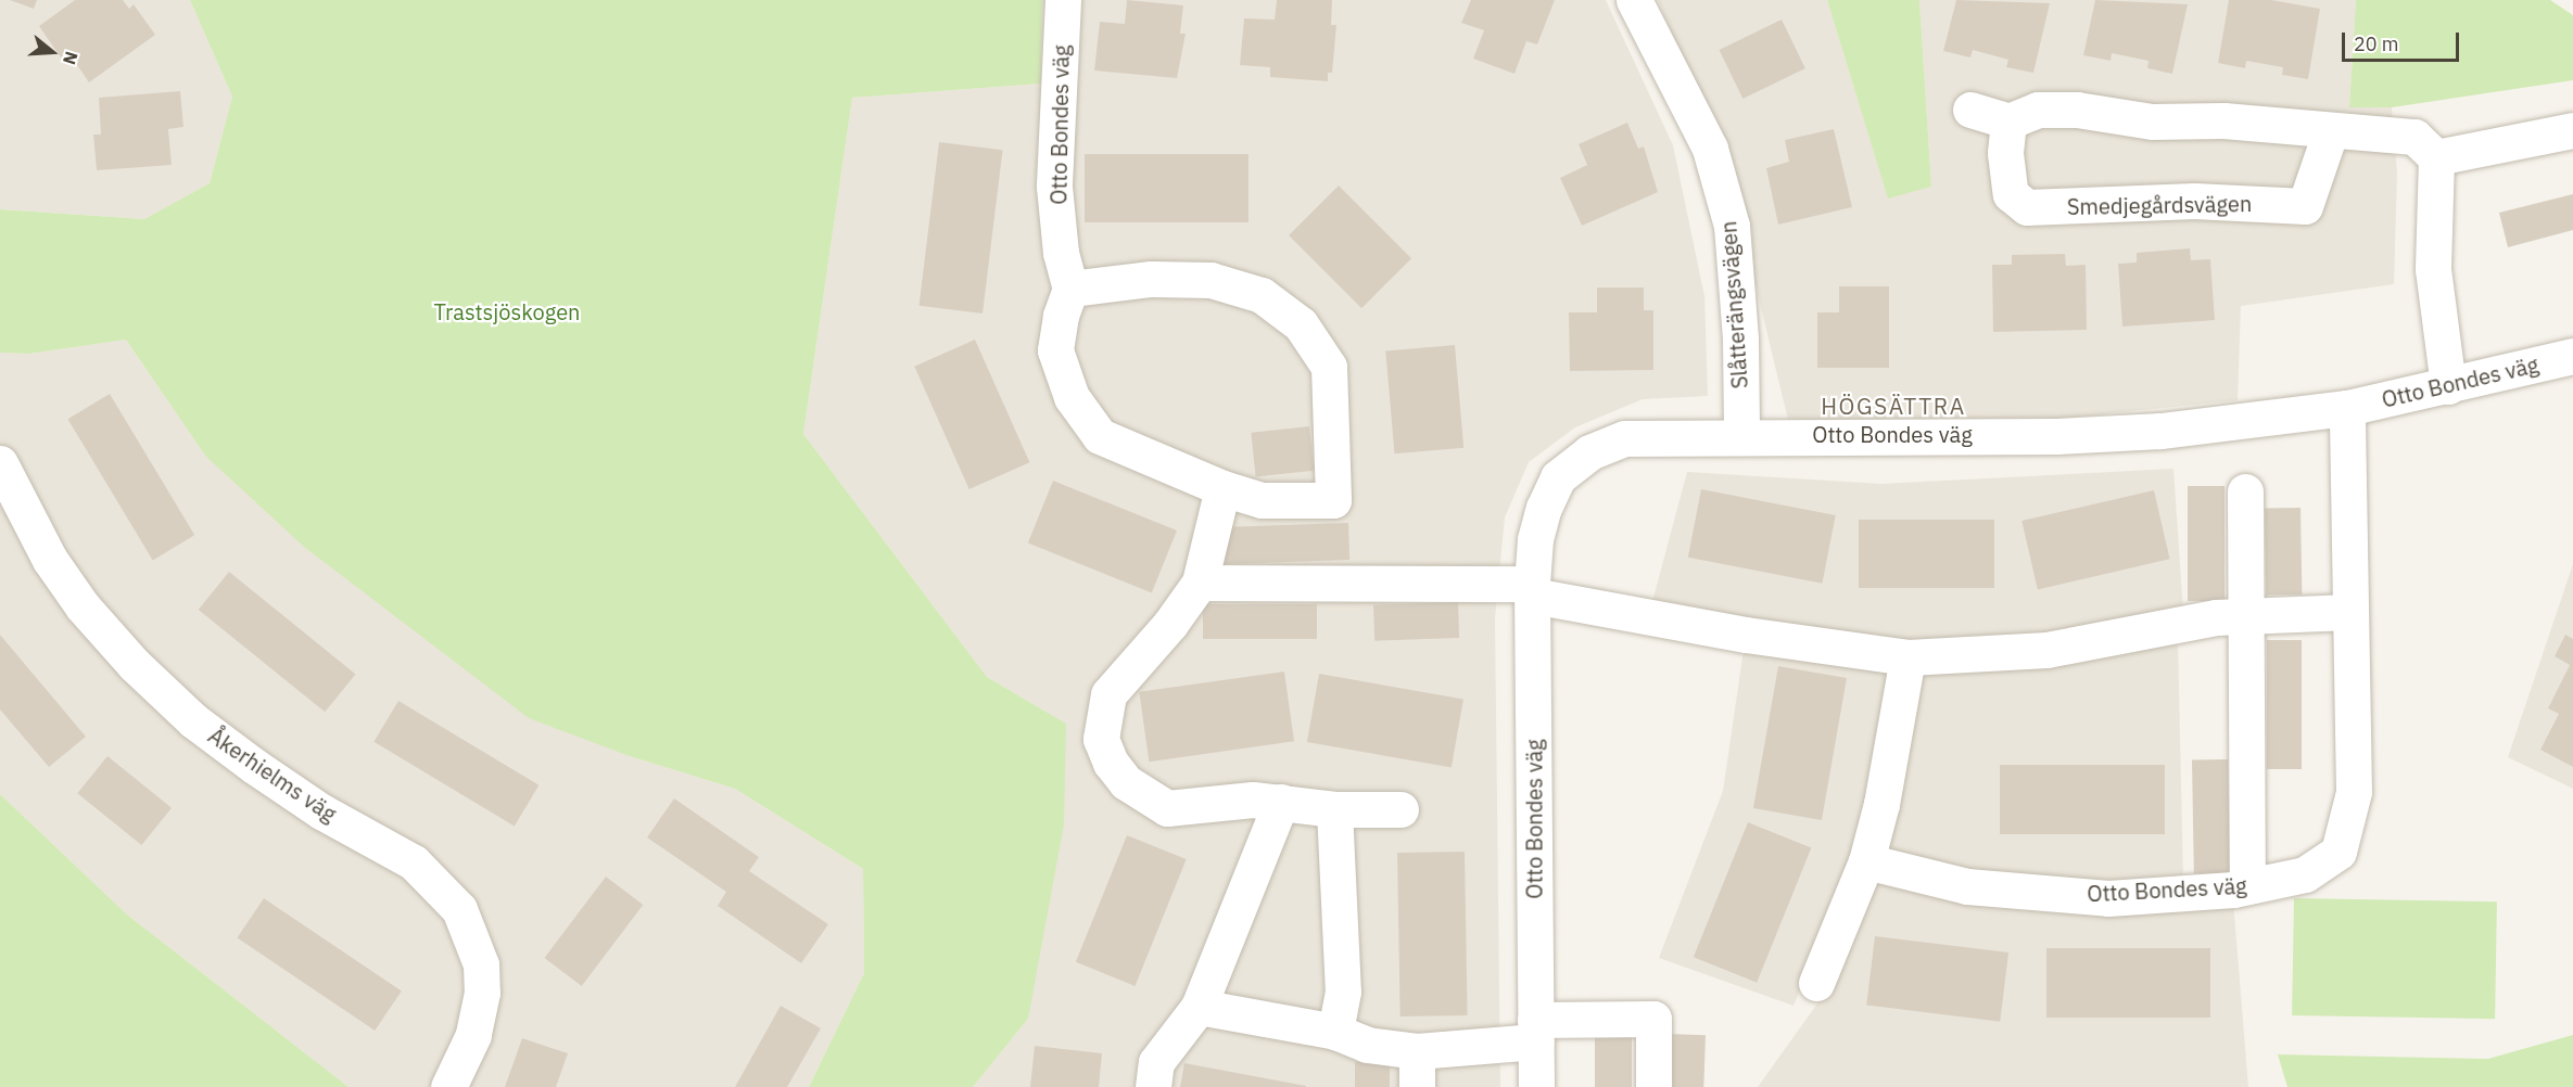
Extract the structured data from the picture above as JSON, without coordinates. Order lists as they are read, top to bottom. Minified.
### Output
{"streets":{"street":["Otto Bondes väg","Smedjegårdsvägen","Slåtterängsvägen","Åkerhielms väg"]},"crossings":[["Otto Bondes väg","Slåtterängsvägen"]],"districts":["HÖGSÄTTRA"],"parks":["Trastsjöskogen"],"scale_bar":"20 m","north":"right"}
